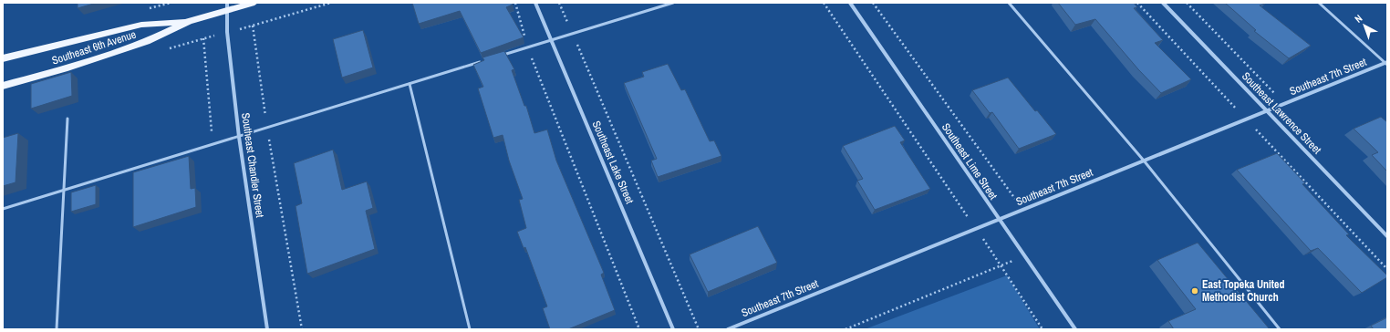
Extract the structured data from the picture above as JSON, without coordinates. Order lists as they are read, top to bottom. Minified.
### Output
{"streets":{"main road":["Southeast 6th Avenue"],"street":["Southeast 7th Street","Southeast Lawrence Street","Southeast Lime Street","Southeast Lake Street","Southeast Chandler Street"]},"crossings":[["Southeast 6th Avenue","Southeast Chandler Street"],["Southeast 7th Street","Southeast Lawrence Street"],["Southeast 7th Street","Southeast Lime Street"]],"places":["East Topeka United Methodist Church"],"north":"top left"}
